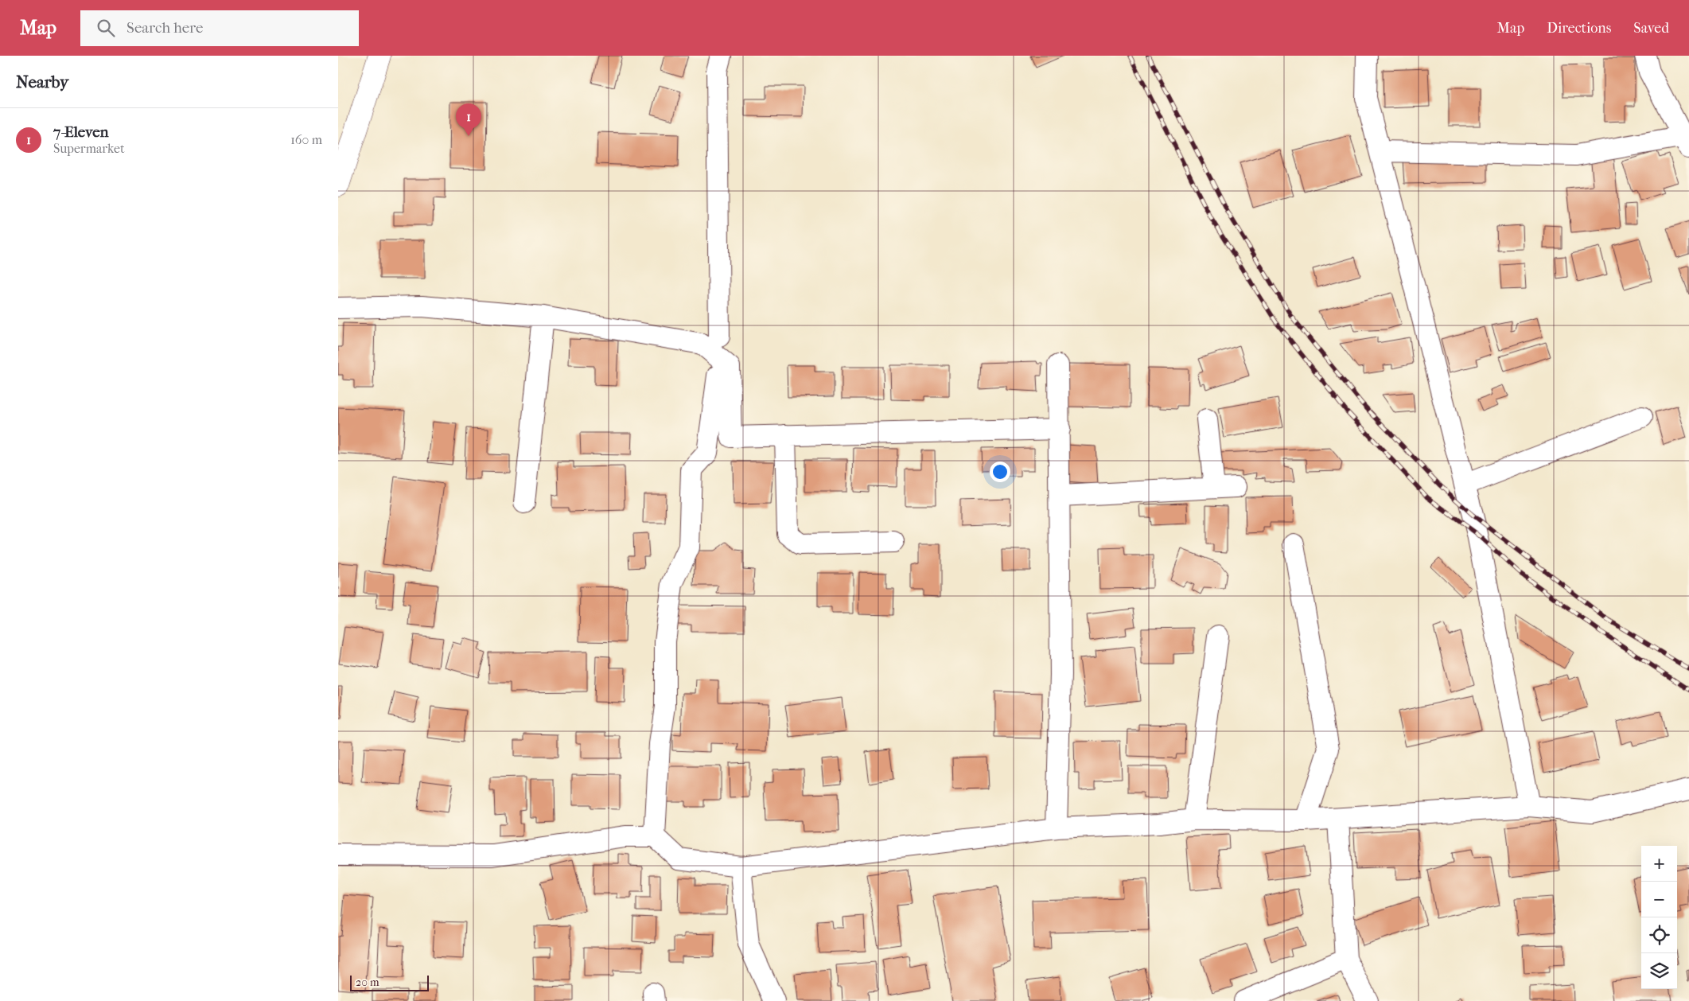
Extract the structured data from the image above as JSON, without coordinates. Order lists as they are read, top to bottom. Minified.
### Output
{"scale_bar":"20 m","page":{"header":"Map","search":"Search here","nav":["Map","Directions","Saved"],"heading":"Nearby","pins":"1","list":[{"mark":"1","name":"7-Eleven","note":"Supermarket","value":"160 m"}],"map_buttons":["+","−"],"scale":"20 m"}}
